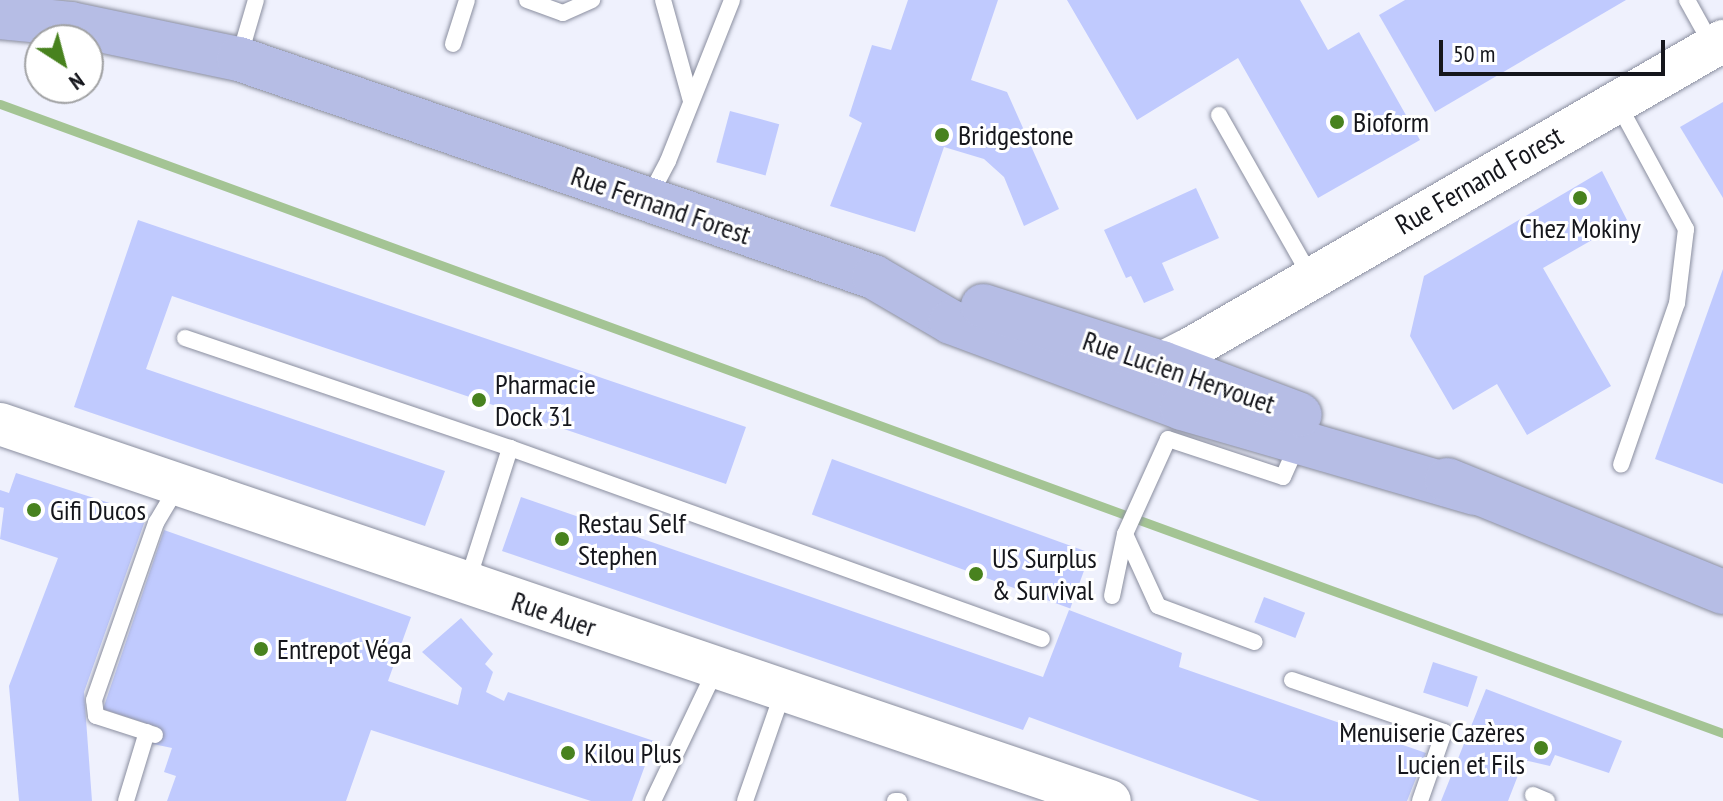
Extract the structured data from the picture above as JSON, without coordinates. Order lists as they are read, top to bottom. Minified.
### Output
{"streets":{"main road":["Rue Fernand Forest","Rue Lucien Hervouet"],"street":["Rue Auer"]},"crossings":[["Rue Fernand Forest","Rue Lucien Hervouet"]],"places":["Bioform","Bridgestone","Chez Mokiny","Pharmacie Dock 31","Gifi Ducos","Restau Self Stephen","US Surplus & Survival","Entrepot Véga","Menuiserie Cazères Lucien et Fils","Kilou Plus"],"scale_bar":"50 m","north":"bottom right"}
